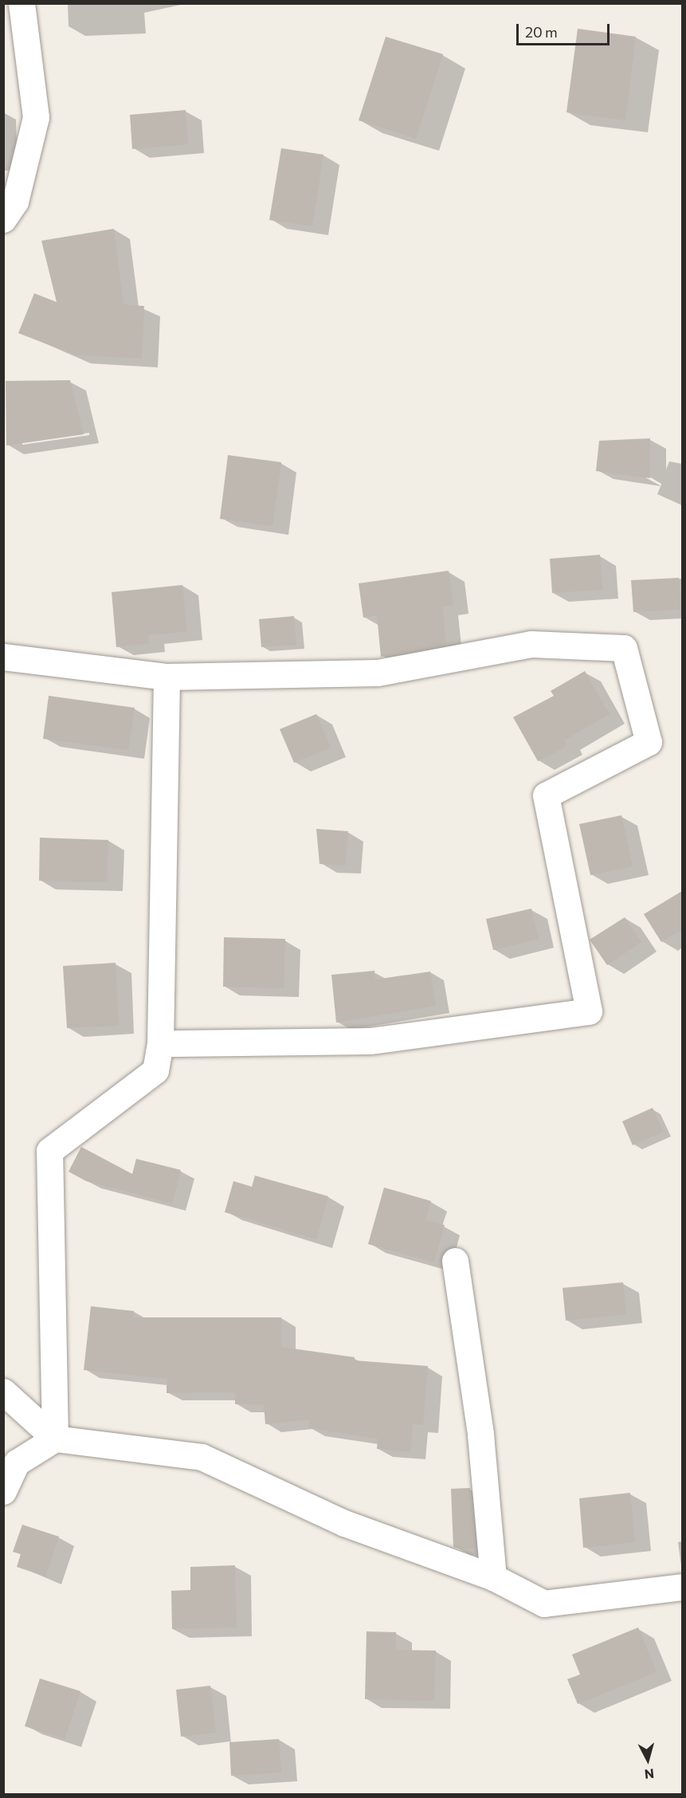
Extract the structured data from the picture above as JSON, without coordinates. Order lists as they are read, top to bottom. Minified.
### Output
{"scale_bar":"20 m","north":"bottom"}
